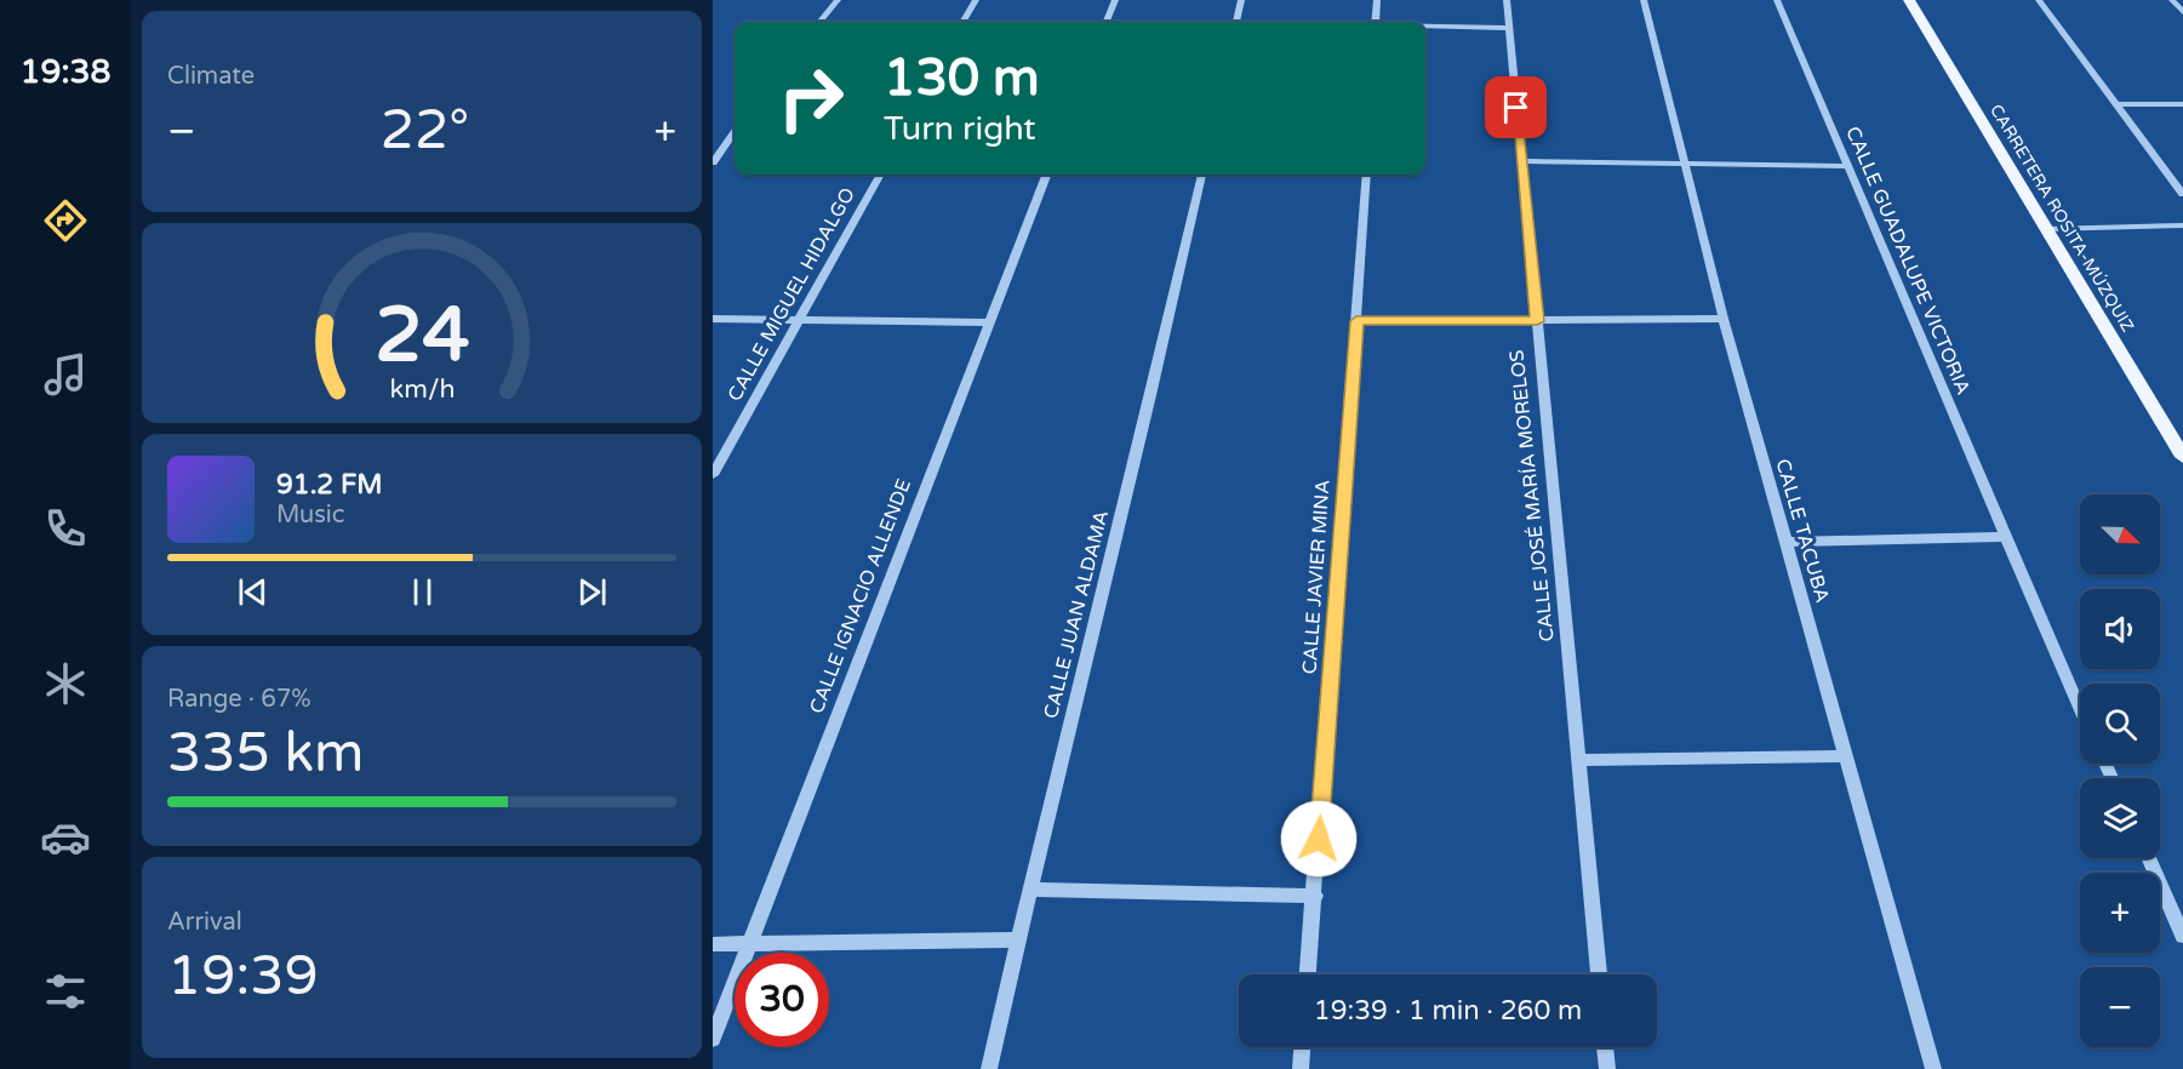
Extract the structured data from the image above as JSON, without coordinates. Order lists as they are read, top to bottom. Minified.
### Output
{"streets":{"main road":["CARRETERA ROSITA-MÚZQUIZ"],"street":["CALLE GUADALUPE VICTORIA","CALLE MIGUEL HIDALGO","CALLE JOSÉ MARÍA MORELOS","CALLE TACUBA","CALLE JAVIER MINA","CALLE IGNACIO ALLENDE","CALLE JUAN ALDAMA"]},"north":"bottom right","page":{"tabs":"19:38","tile":["Climate",["Range · 67%","335 km"],["Arrival","19:39"]],"turn":["130 m","Turn right"],"heat":["−","22°","+"],"song":["91.2 FM","Music"],"map_buttons":["+","−"],"limit":"30","trip":"19:39 · 1 min · 260 m","gauge":["24","km/h"]}}
